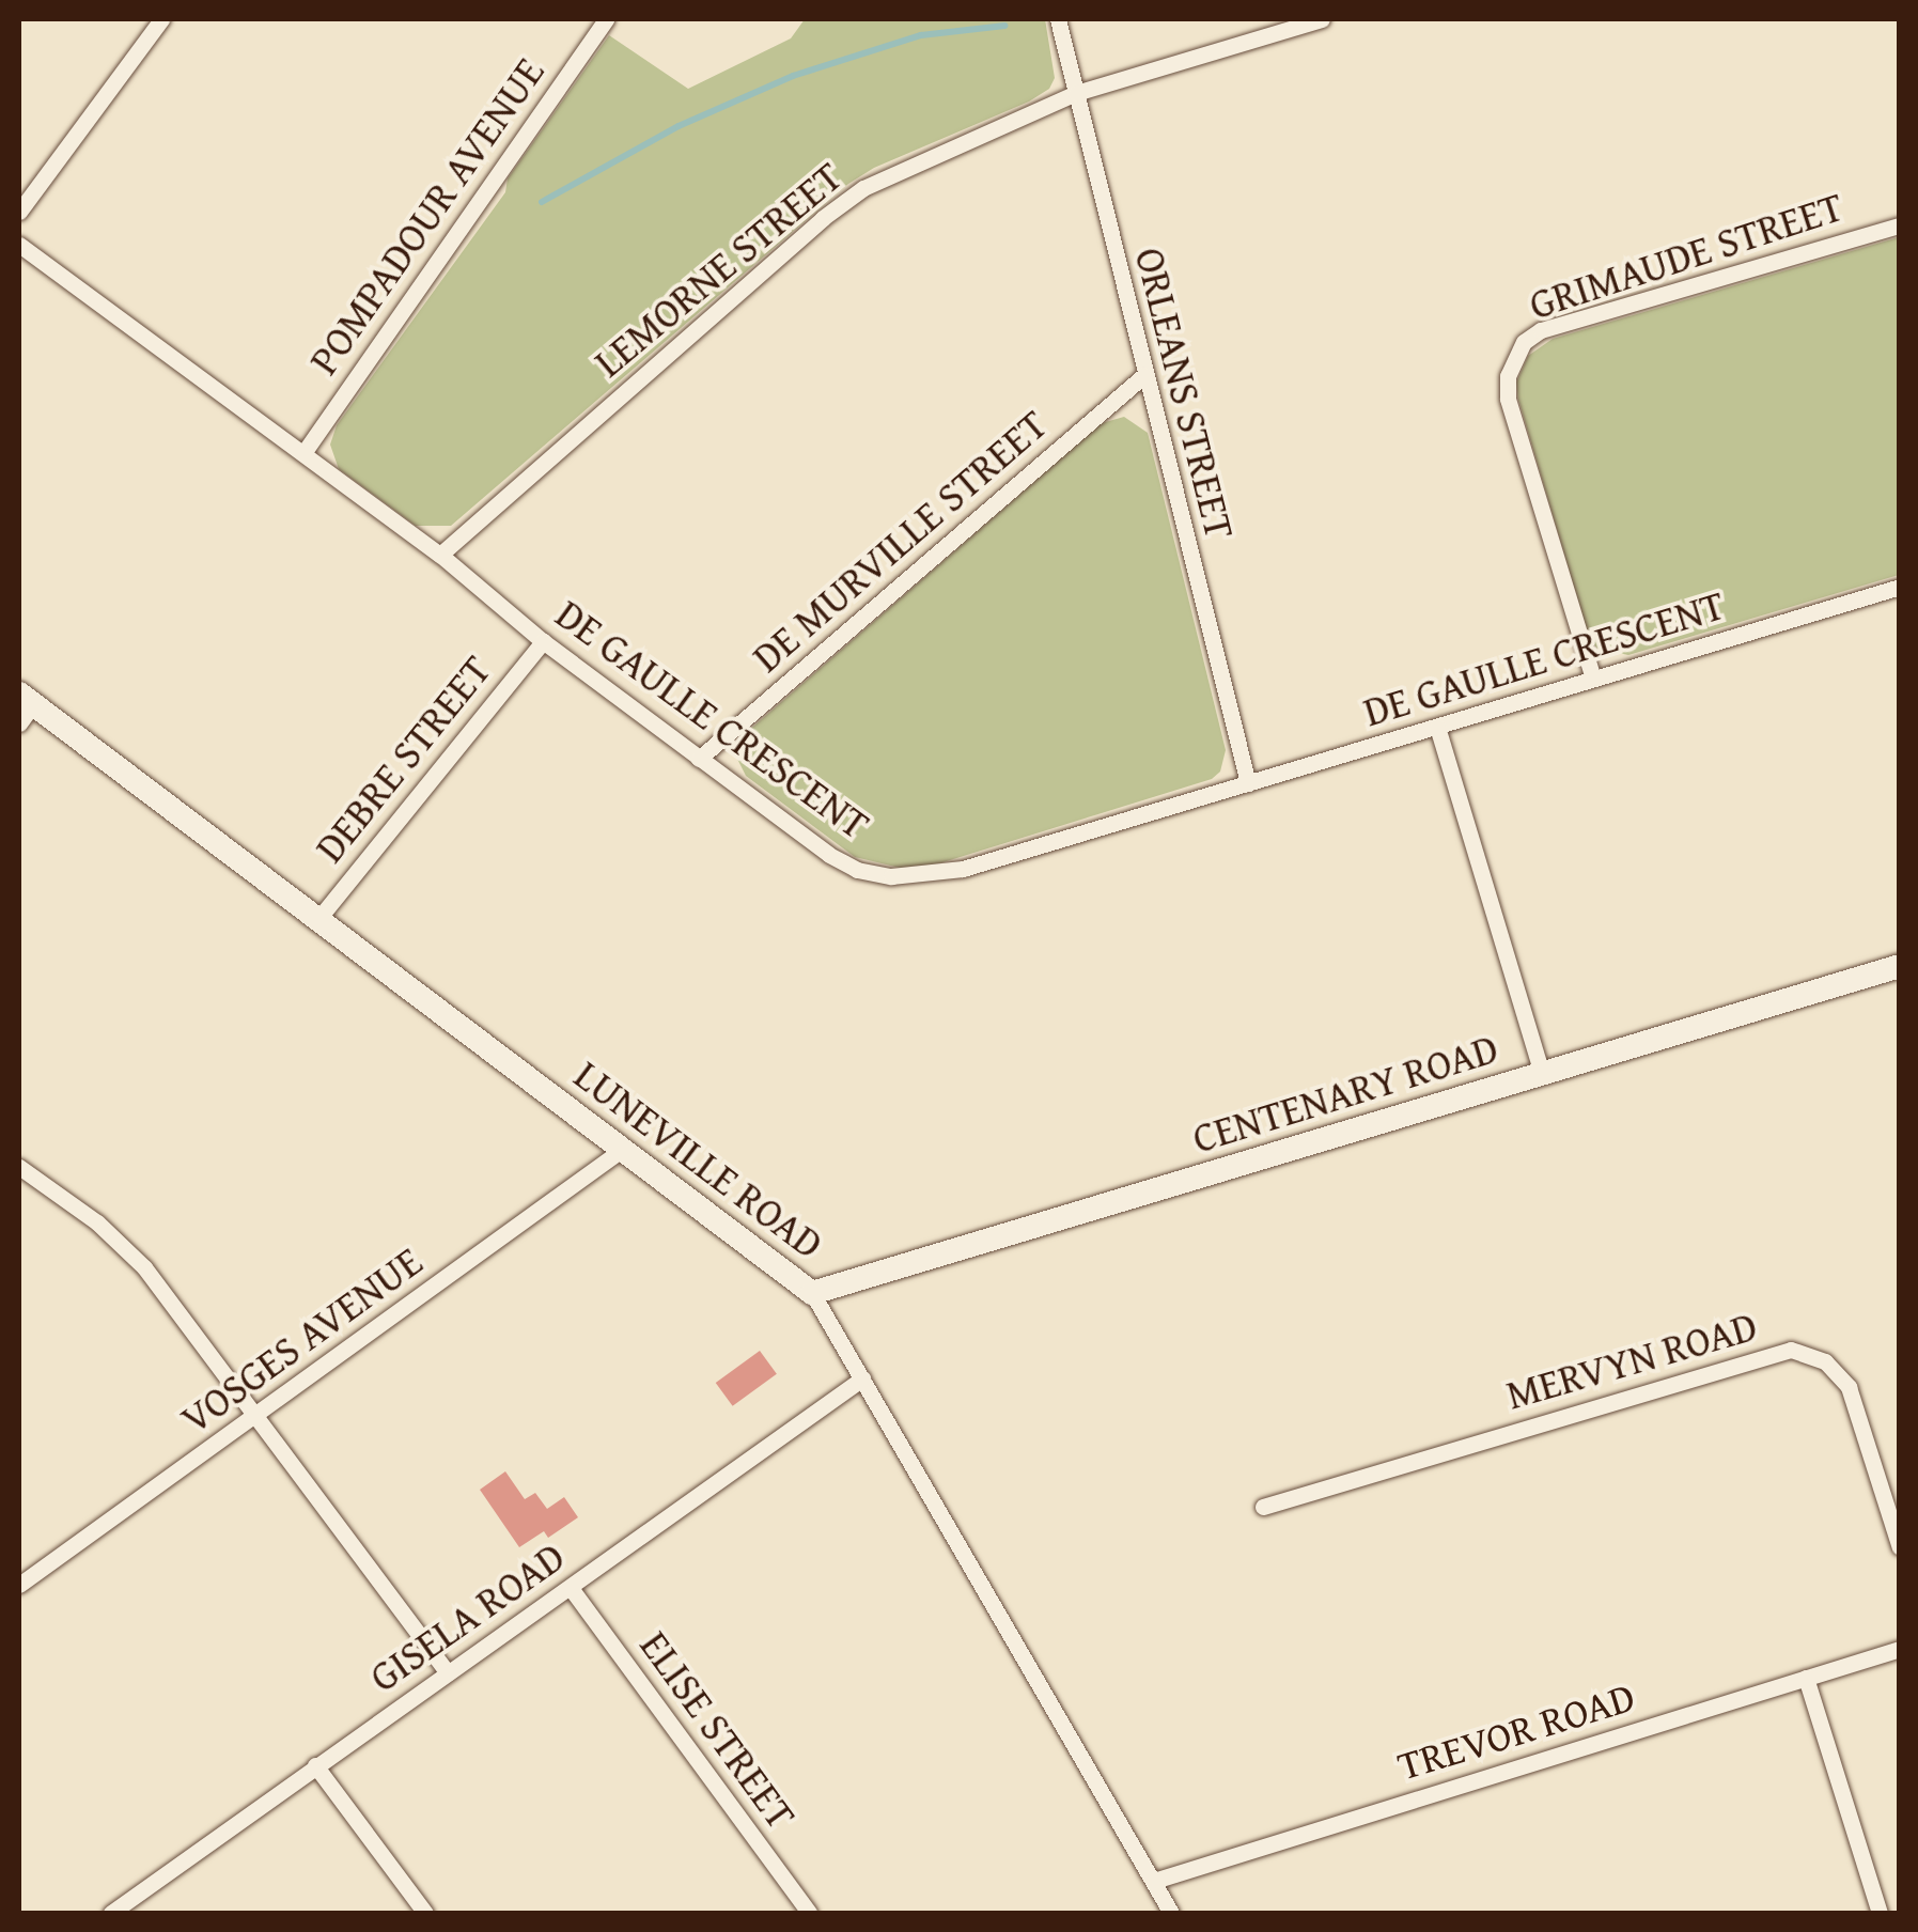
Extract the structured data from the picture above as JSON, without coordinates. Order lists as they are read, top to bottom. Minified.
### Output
{"streets":{"street":["POMPADOUR AVENUE","GRIMAUDE STREET","LEMORNE STREET","ORLEANS STREET","DE MURVILLE STREET","DE GAULLE CRESCENT","DEBRE STREET","CENTENARY ROAD","LUNEVILLE ROAD","VOSGES AVENUE","MERVYN ROAD","GISELA ROAD","ELISE STREET","TREVOR ROAD"]},"crossings":[["POMPADOUR AVENUE","DE GAULLE CRESCENT"],["GRIMAUDE STREET","DE GAULLE CRESCENT"],["LEMORNE STREET","ORLEANS STREET"],["LEMORNE STREET","DE GAULLE CRESCENT"],["ORLEANS STREET","DE MURVILLE STREET"],["ORLEANS STREET","DE GAULLE CRESCENT"],["DE MURVILLE STREET","DE GAULLE CRESCENT"],["DE GAULLE CRESCENT","DEBRE STREET"],["DEBRE STREET","LUNEVILLE ROAD"],["CENTENARY ROAD","LUNEVILLE ROAD"],["LUNEVILLE ROAD","VOSGES AVENUE"],["LUNEVILLE ROAD","GISELA ROAD"],["LUNEVILLE ROAD","TREVOR ROAD"],["GISELA ROAD","ELISE STREET"]]}
